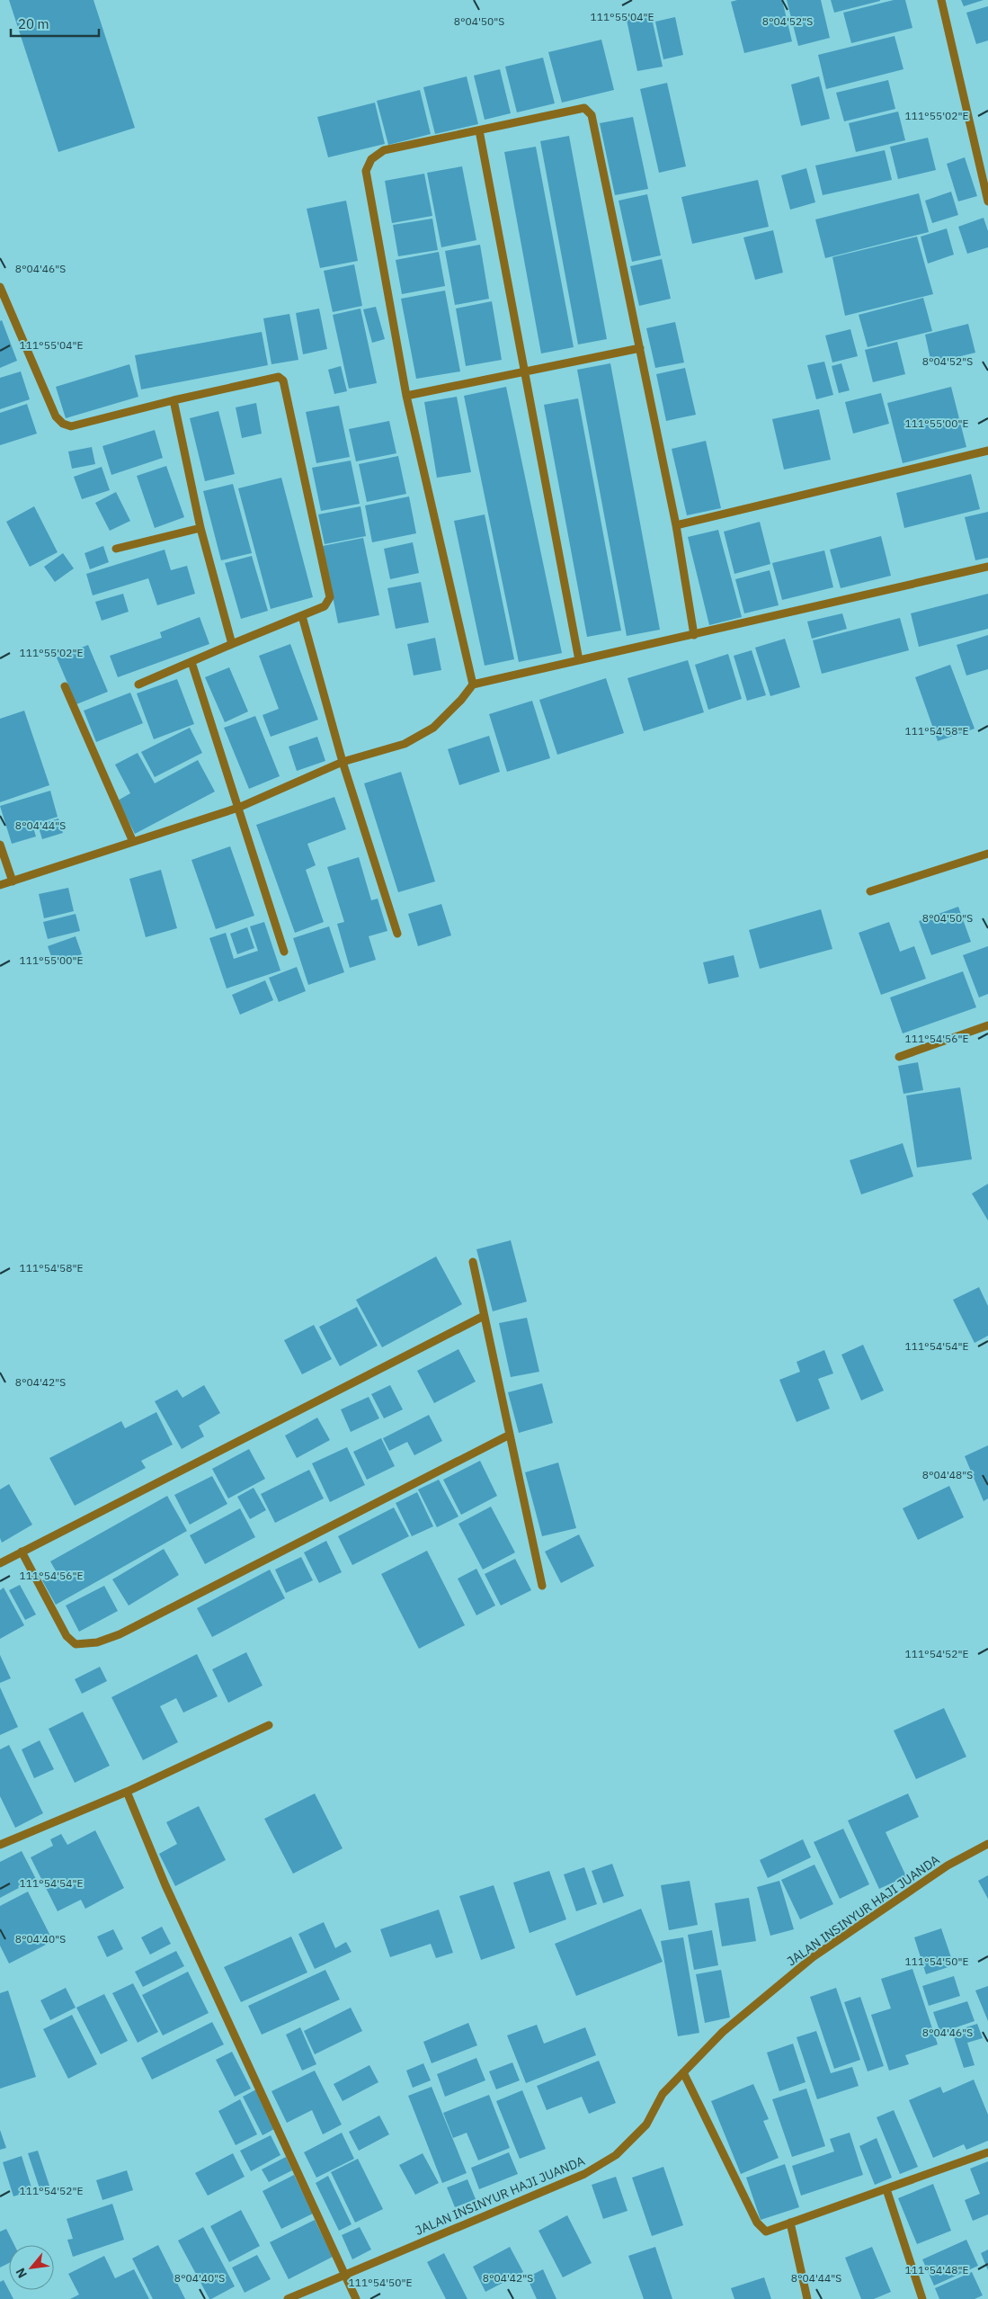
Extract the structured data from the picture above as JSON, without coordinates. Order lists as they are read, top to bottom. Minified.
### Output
{"streets":{"street":["JALAN INSINYUR HAJI JUANDA"]},"scale_bar":"20 m","north":"bottom left","coordinates":["111°55'04\"E","8°04'50\"S","8°04'52\"S","111°55'02\"E","8°04'46\"S","111°55'00\"E","111°54'58\"E","8°04'44\"S","111°54'56\"E","111°54'54\"E","8°04'42\"S","8°04'48\"S","111°54'52\"E","8°04'40\"S","111°54'50\"E","111°54'48\"E"]}
